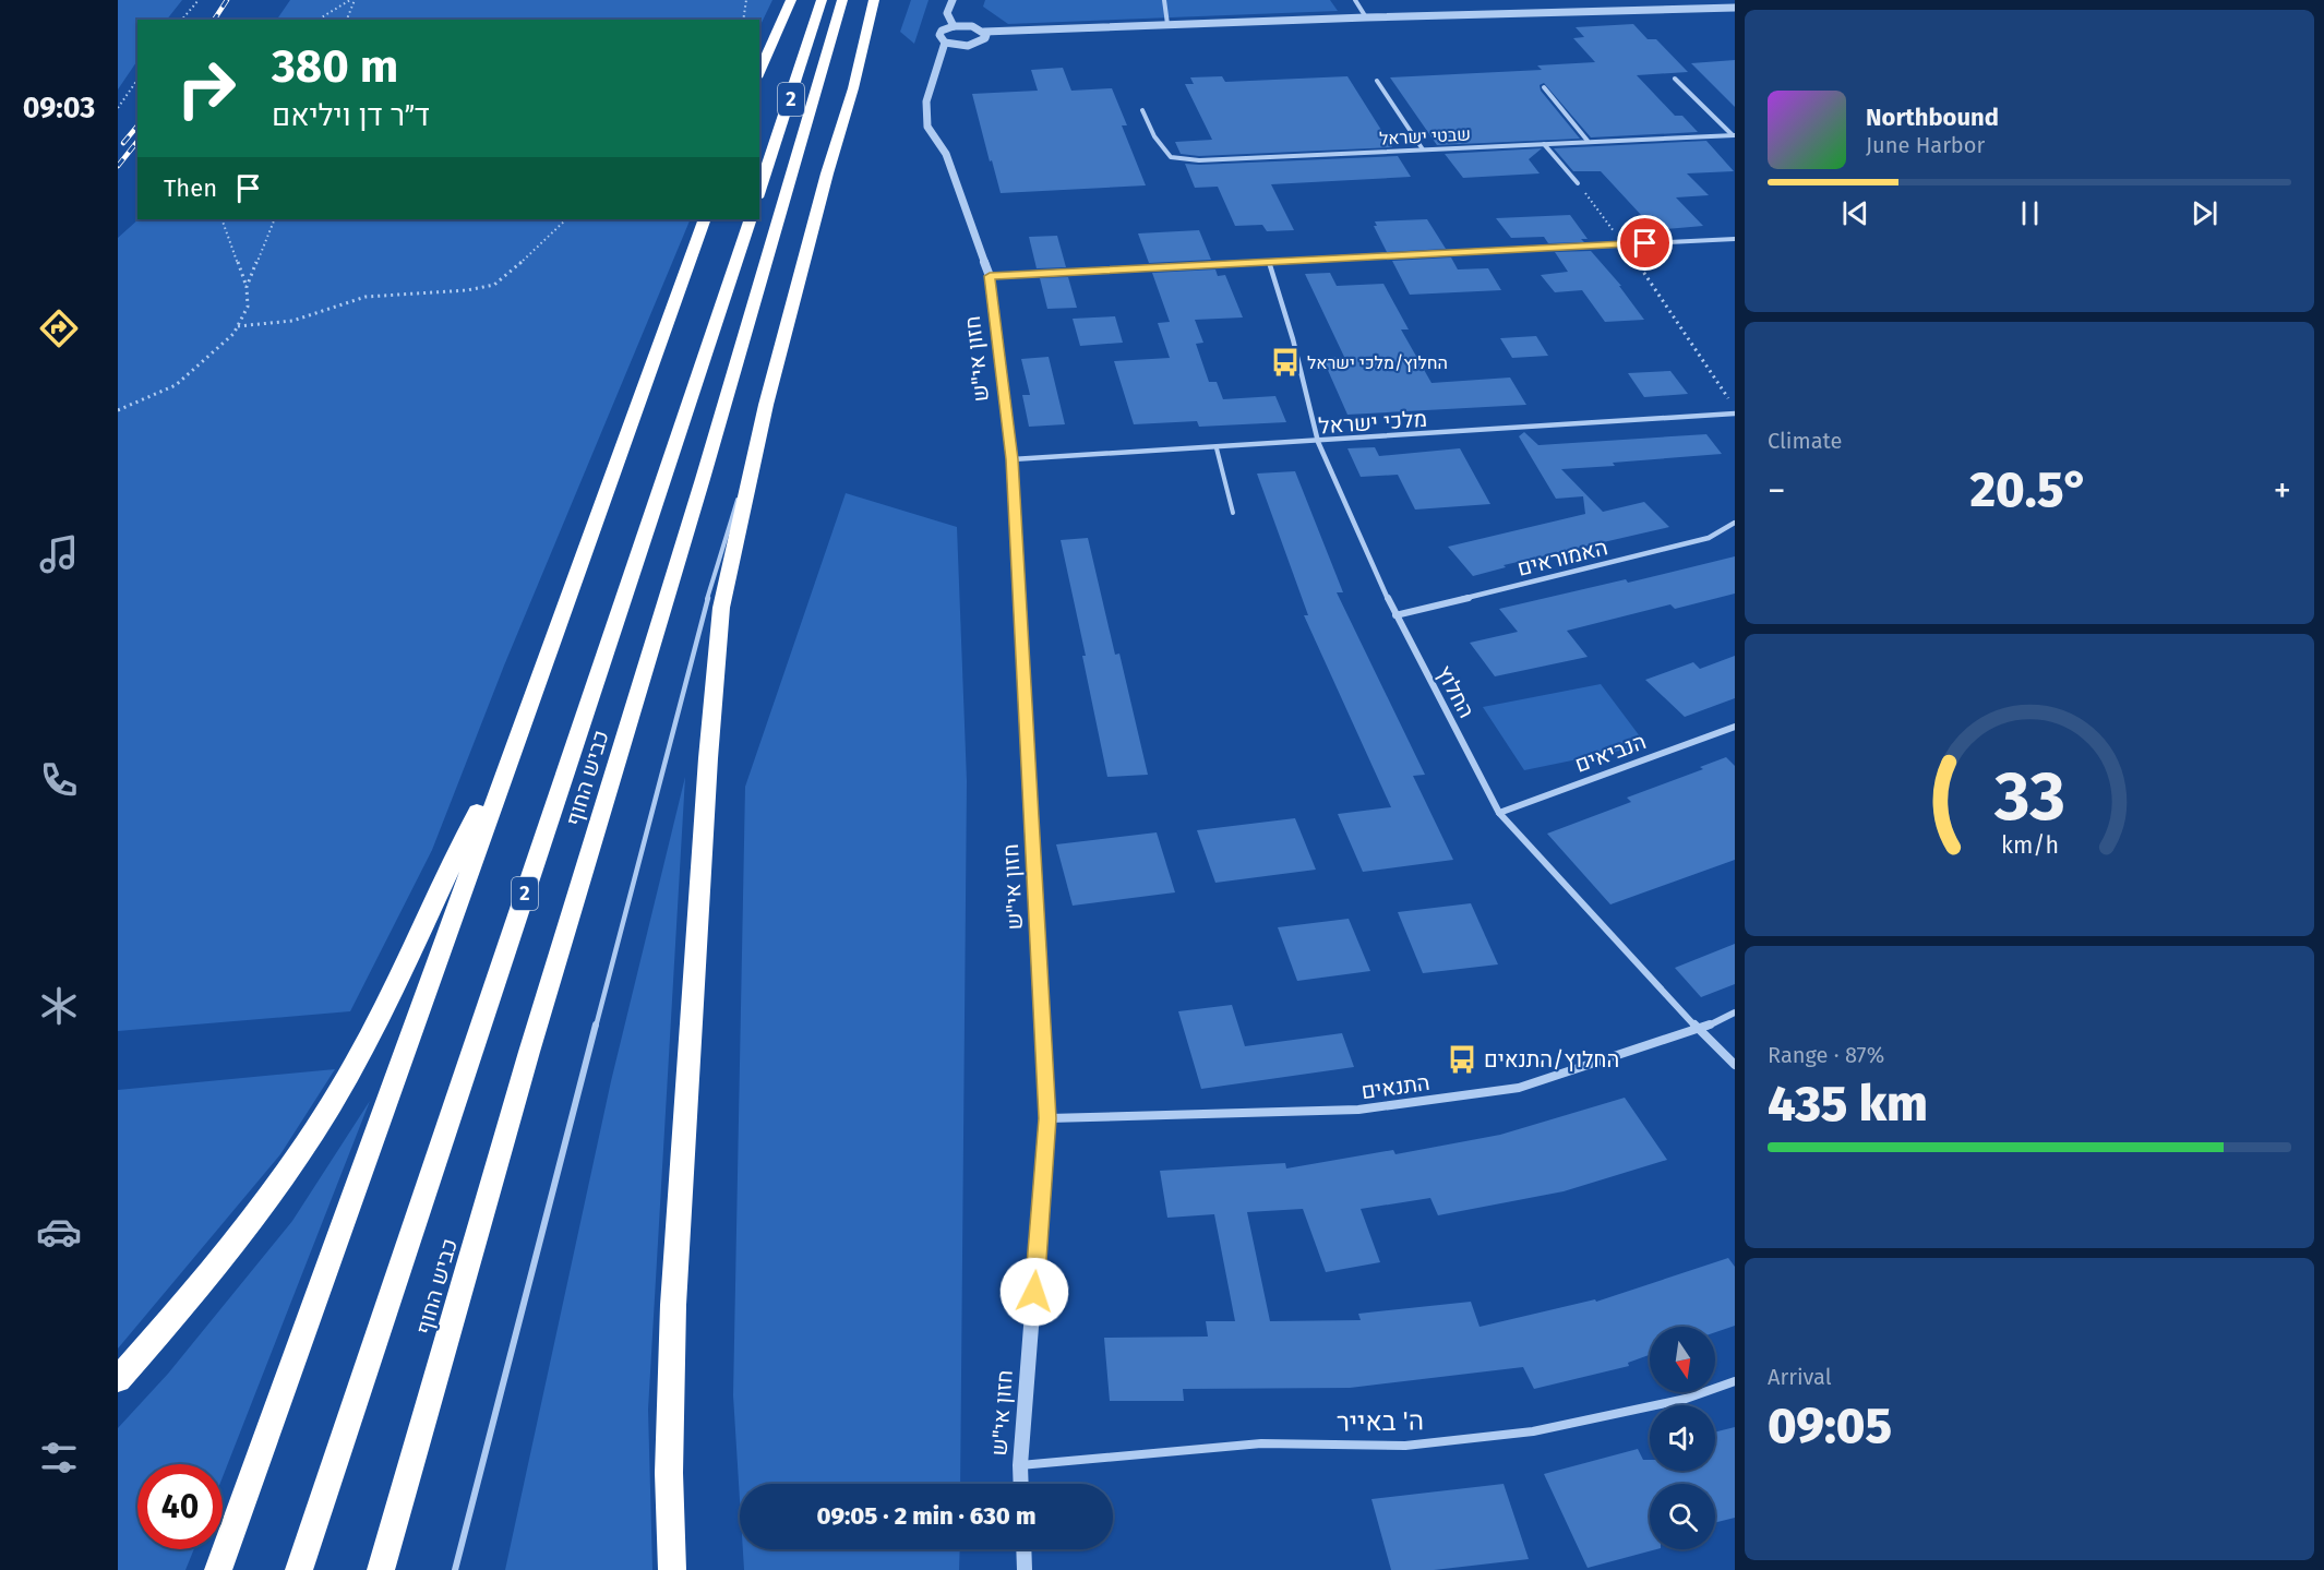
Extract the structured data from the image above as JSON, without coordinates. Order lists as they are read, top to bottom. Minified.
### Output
{"streets":{"highway":["2","כביש החוף"],"street":["שבטי ישראל","חזון אי\"ש","מלכי ישראל","האמוראים","החלוץ","הנביאים","התנאים","ה' באייר"]},"crossings":[["חזון אי\"ש","מלכי ישראל"],["חזון אי\"ש","התנאים"],["חזון אי\"ש","ה' באייר"],["מלכי ישראל","החלוץ"],["האמוראים","החלוץ"],["החלוץ","הנביאים"],["החלוץ","התנאים"]],"places":{"bus stop":["החלוץ/מלכי ישראל","החלוץ/התנאים"]},"north":"bottom","page":{"tabs":"09:03","turn":["380 m","ד״ר דן ויליאם"],"song":["Northbound","June Harbor"],"then":"Then","tile":["Climate",["Range · 87%","435 km"],["Arrival","09:05"]],"heat":["−","20.5°","+"],"limit":"40","trip":"09:05 · 2 min · 630 m","gauge":["33","km/h"]}}
